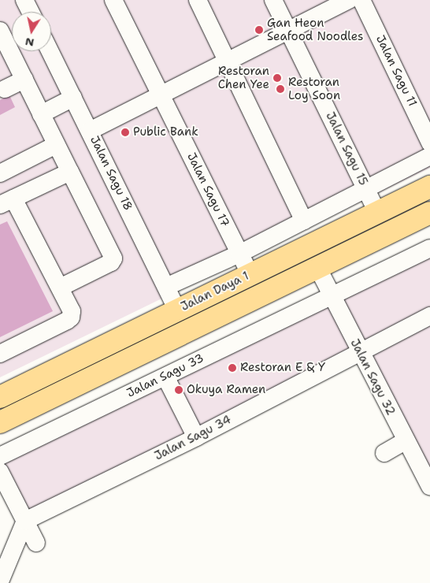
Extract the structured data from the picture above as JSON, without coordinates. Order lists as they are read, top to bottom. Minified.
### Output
{"streets":{"main road":["Jalan Daya 1"],"street":["Jalan Sagu 11","Jalan Sagu 15","Jalan Sagu 18","Jalan Sagu 17","Jalan Sagu 33","Jalan Sagu 32","Jalan Sagu 34"]},"crossings":[["Jalan Sagu 15","Jalan Daya 1"],["Jalan Sagu 18","Jalan Daya 1"],["Jalan Sagu 17","Jalan Daya 1"],["Jalan Daya 1","Jalan Sagu 32"],["Jalan Sagu 33","Jalan Sagu 32"],["Jalan Sagu 32","Jalan Sagu 34"]],"places":["Gan Heon Seafood Noodles","Restoran Chen Yee","Restoran Loy Soon","Public Bank","Restoran E & Y","Okuya Ramen"],"north":"bottom"}
